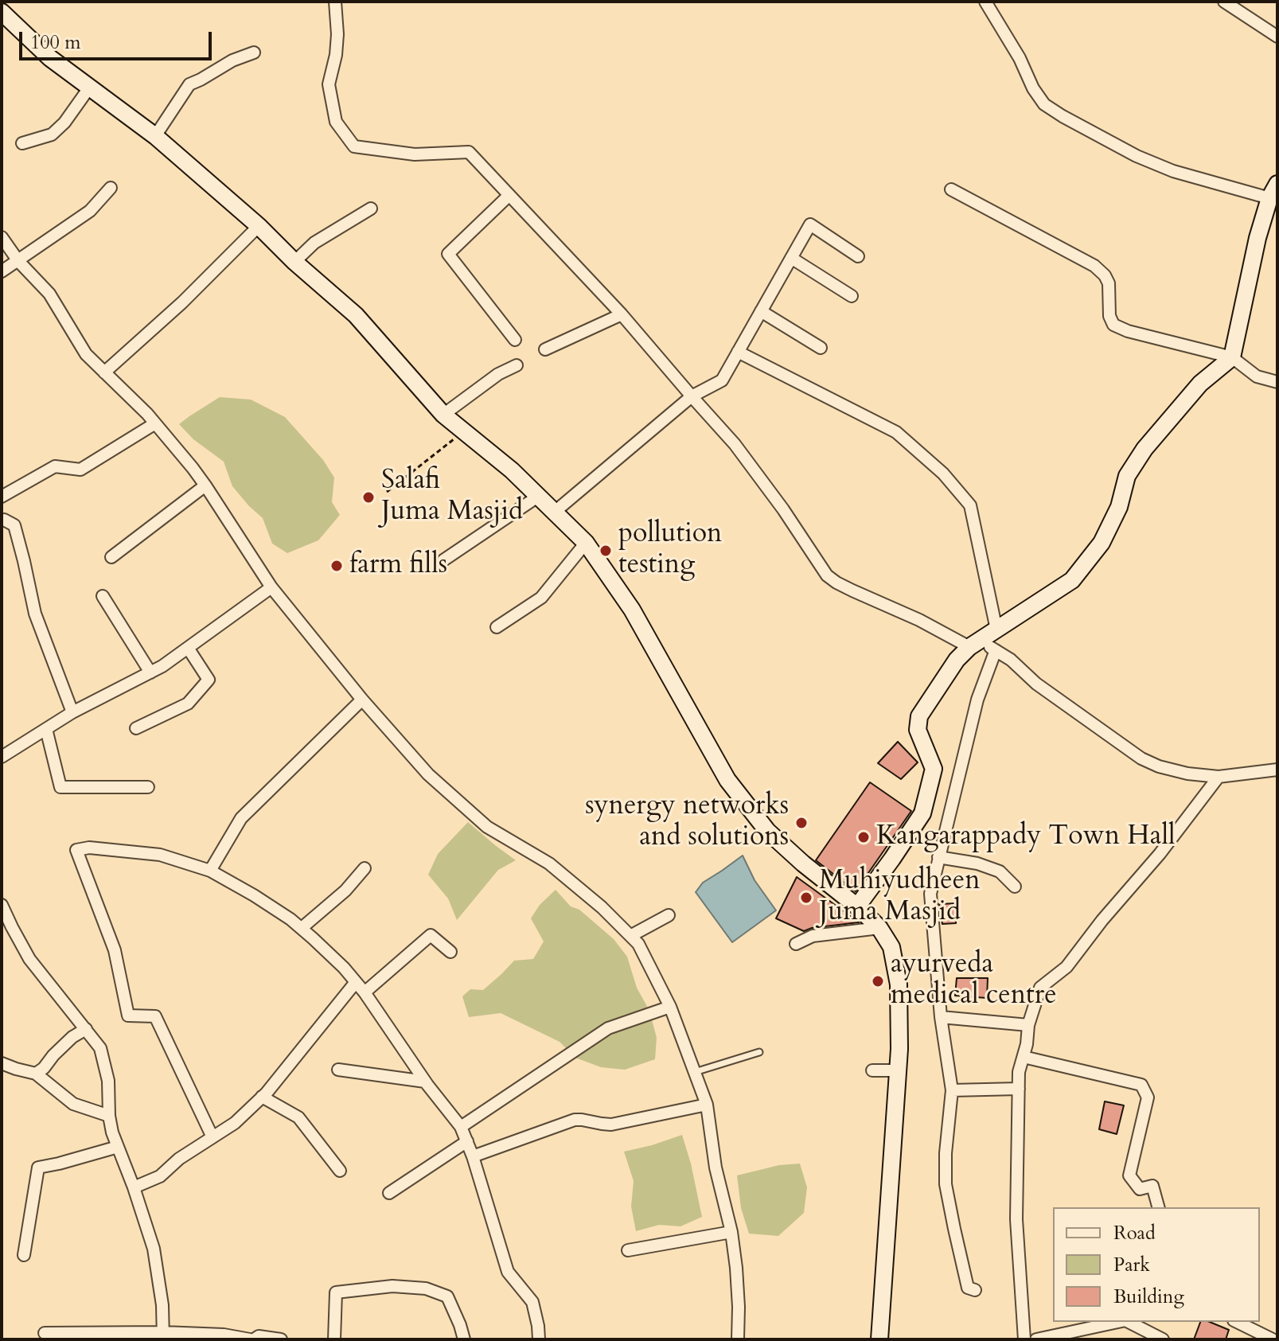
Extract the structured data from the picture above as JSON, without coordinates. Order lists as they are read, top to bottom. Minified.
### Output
{"places":["Salafi Juma Masjid","pollution testing","farm fills","synergy networks and solutions","Kangarappady Town Hall","Muhiyudheen Juma Masjid","ayurveda medical centre"],"legend":["Road","Park","Building"],"scale_bar":"100 m"}
